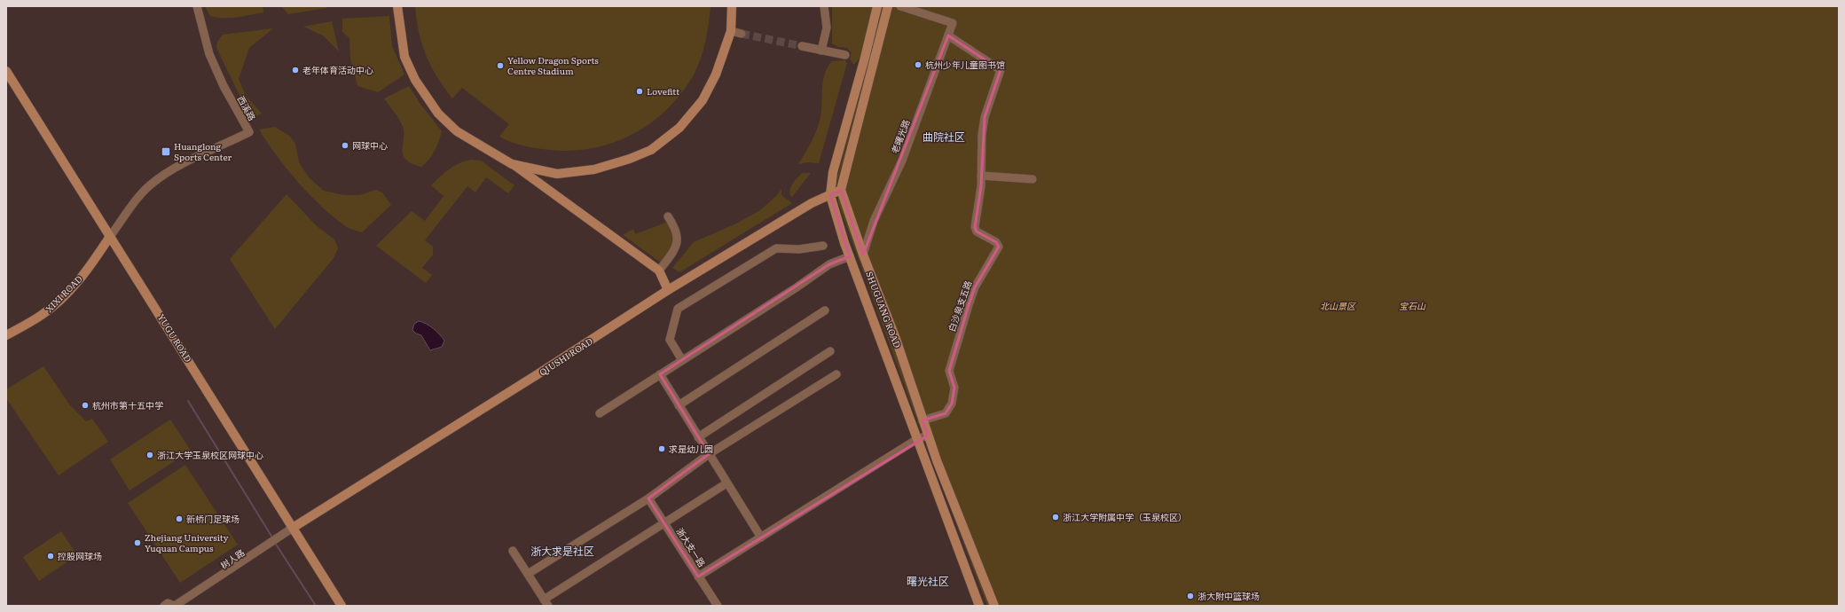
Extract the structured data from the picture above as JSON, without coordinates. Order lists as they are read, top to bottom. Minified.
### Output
{"streets":{"main road":["XIXI ROAD","SHUGUANG ROAD","YUGU ROAD","QIUSHI ROAD"],"street":["西溪路","老曙光路","白沙泉支五路","浙大支一路","树人路"]},"crossings":[["西溪路","XIXI ROAD"],["西溪路","YUGU ROAD"],["老曙光路","SHUGUANG ROAD"],["XIXI ROAD","YUGU ROAD"],["白沙泉支五路","SHUGUANG ROAD"],["SHUGUANG ROAD","QIUSHI ROAD"],["YUGU ROAD","QIUSHI ROAD"]],"districts":["曲院社区","浙大求是社区","曙光社区"],"parks":["北山景区","宝石山"],"places":{"other":["杭州少年儿童图书馆","Yellow Dragon Sports Centre Stadium","老年体育活动中心","Lovefitt","网球中心","杭州市第十五中学","求是幼儿园","浙江大学玉泉校区网球中心","浙江大学附属中学（玉泉校区）","新桥门足球场","Zhejiang University Yuquan Campus","控股网球场","浙大附中篮球场"],"transit":["Huanglong Sports Center"]}}
